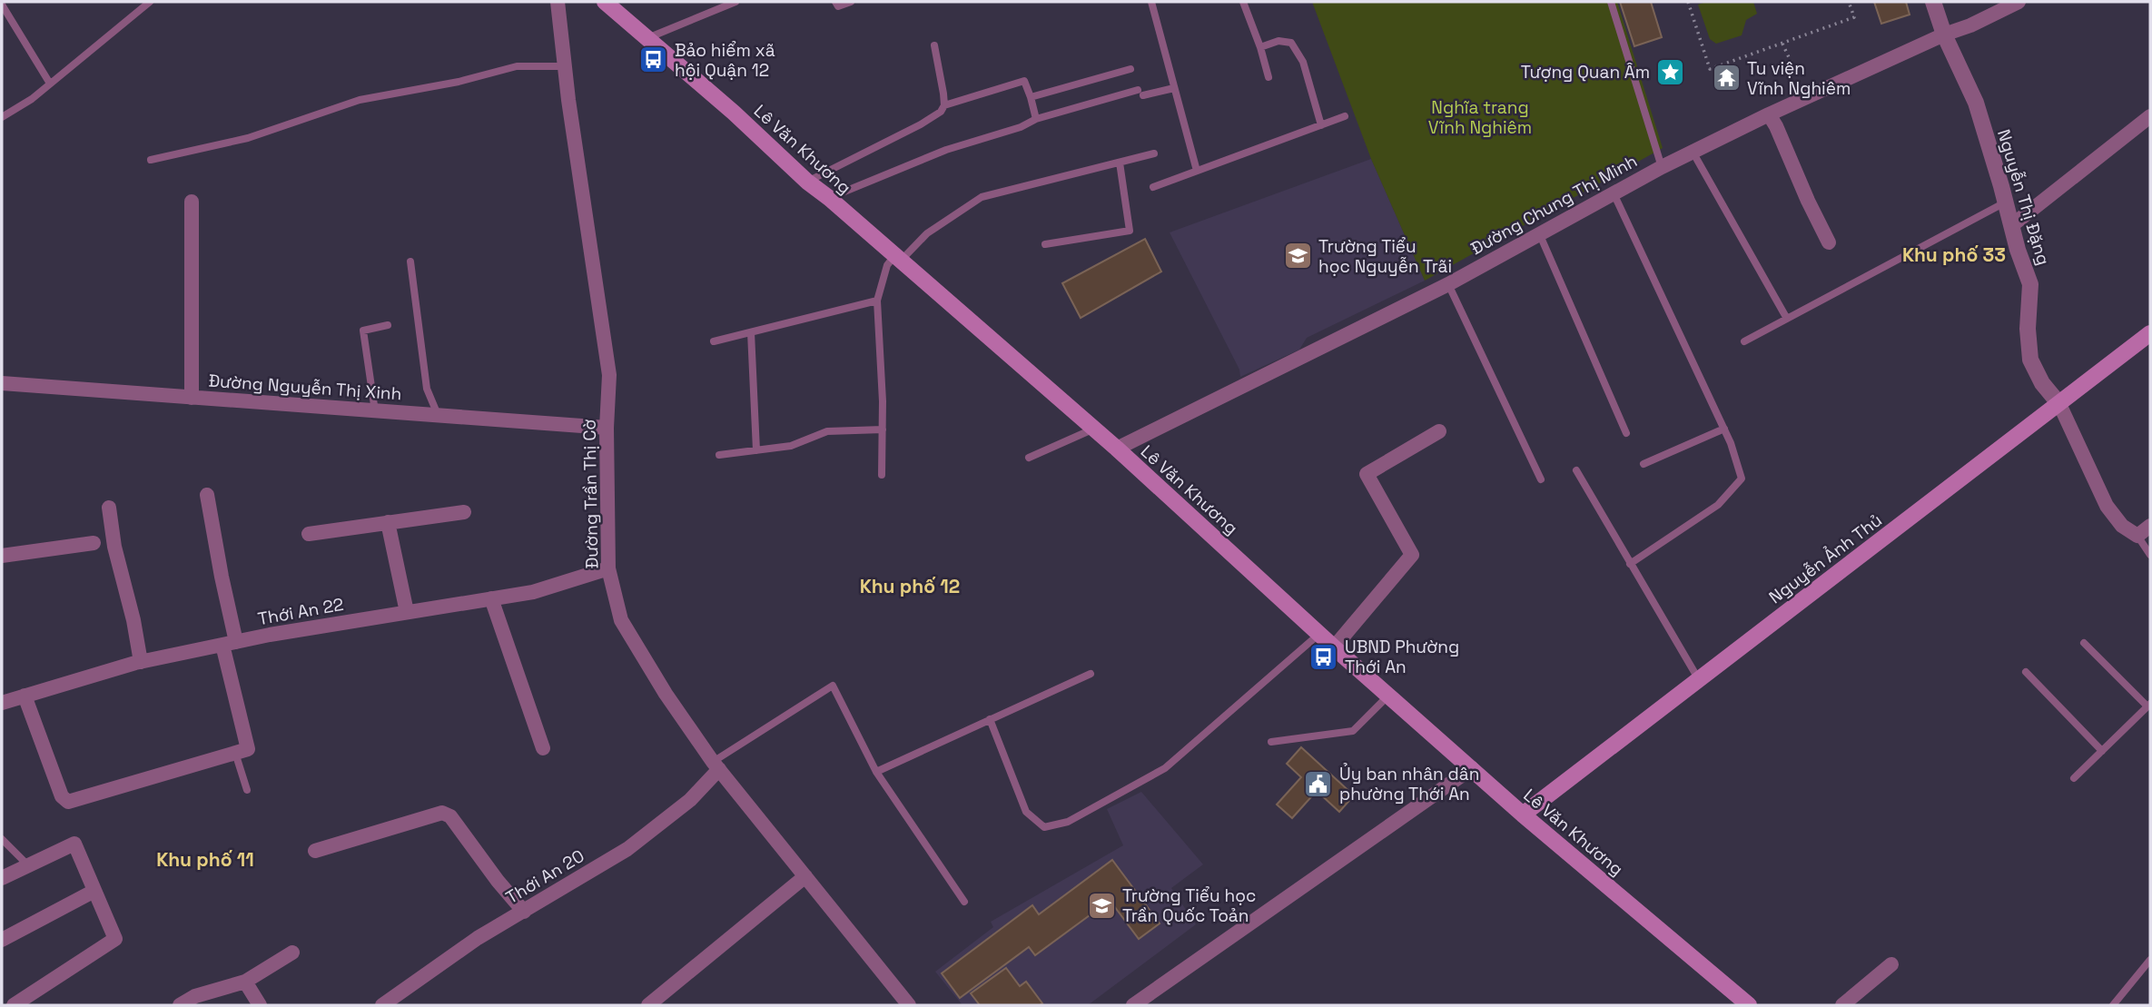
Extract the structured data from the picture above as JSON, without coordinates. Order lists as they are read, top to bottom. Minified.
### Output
{"streets":{"main road":["Lê Văn Khương","Nguyễn Ảnh Thủ"],"street":["Nguyễn Thị Đặng","Đường Chung Thị Minh","Đường Nguyễn Thị Xinh","Đường Trần Thị Cờ","Thới An 22","Thới An 20"]},"crossings":[["Lê Văn Khương","Đường Chung Thị Minh"],["Lê Văn Khương","Nguyễn Ảnh Thủ"],["Nguyễn Thị Đặng","Đường Chung Thị Minh"],["Nguyễn Thị Đặng","Nguyễn Ảnh Thủ"],["Đường Nguyễn Thị Xinh","Đường Trần Thị Cờ"],["Đường Trần Thị Cờ","Thới An 22"],["Đường Trần Thị Cờ","Thới An 20"]],"districts":["Khu phố 33","Khu phố 12","Khu phố 11"],"parks":["Nghĩa trang Vĩnh Nghiêm"],"places":{"bus stop":["Bảo hiểm xã hội Quận 12","UBND Phường Thới An"],"place":["Tượng Quan Âm"],"temple":["Tu viện Vĩnh Nghiêm"],"school or university":["Trường Tiểu học Nguyễn Trãi","Trường Tiểu học Trần Quốc Toản"],"public building":["Ủy ban nhân dân phường Thới An"]}}
